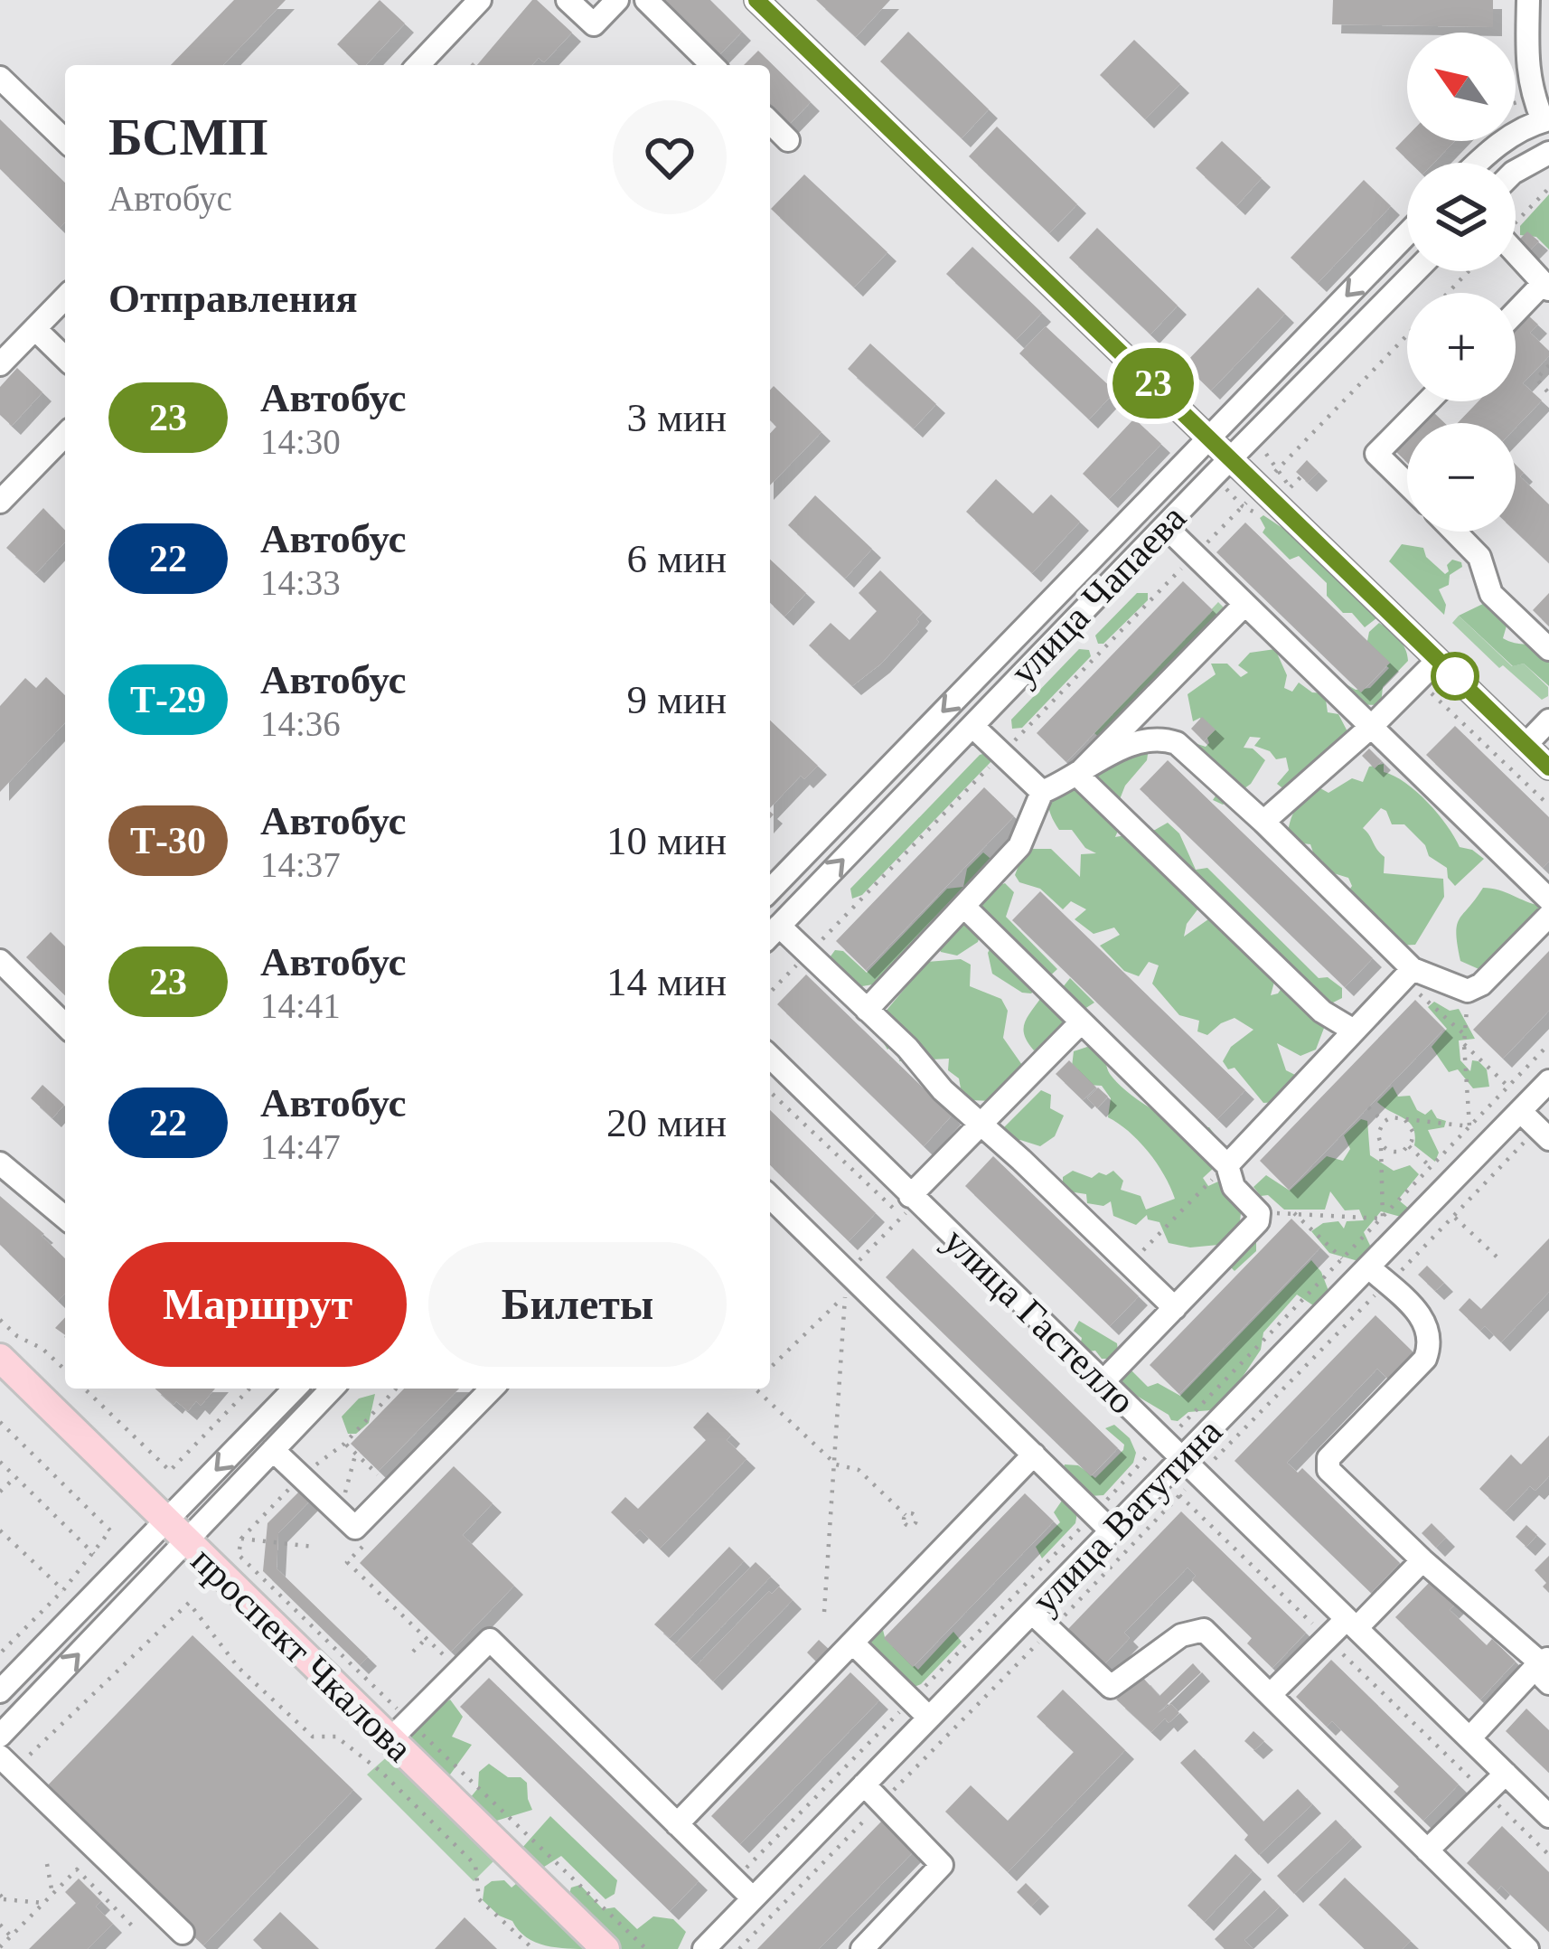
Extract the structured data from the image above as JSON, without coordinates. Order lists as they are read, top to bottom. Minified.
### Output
{"streets":{"main road":["проспект Чкалова"],"street":["улица Чапаева","улица Гастелло","улица Ватутина"]},"crossings":[["улица Гастелло","улица Ватутина"]],"lines":["bus line 23"],"north":"top left","page":{"on_map":"23","map_buttons":["+","−"],"heading":[["БСМП","Автобус"],"Отправления"],"list":[{"mark":"23","name":"Автобус","note":"14:30","value":"3 мин"},{"mark":"22","name":"Автобус","note":"14:33","value":"6 мин"},{"mark":"Т-29","name":"Автобус","note":"14:36","value":"9 мин"},{"mark":"Т-30","name":"Автобус","note":"14:37","value":"10 мин"},{"mark":"23","name":"Автобус","note":"14:41","value":"14 мин"},{"mark":"22","name":"Автобус","note":"14:47","value":"20 мин"}],"buttons":["Маршрут","Билеты"]}}
